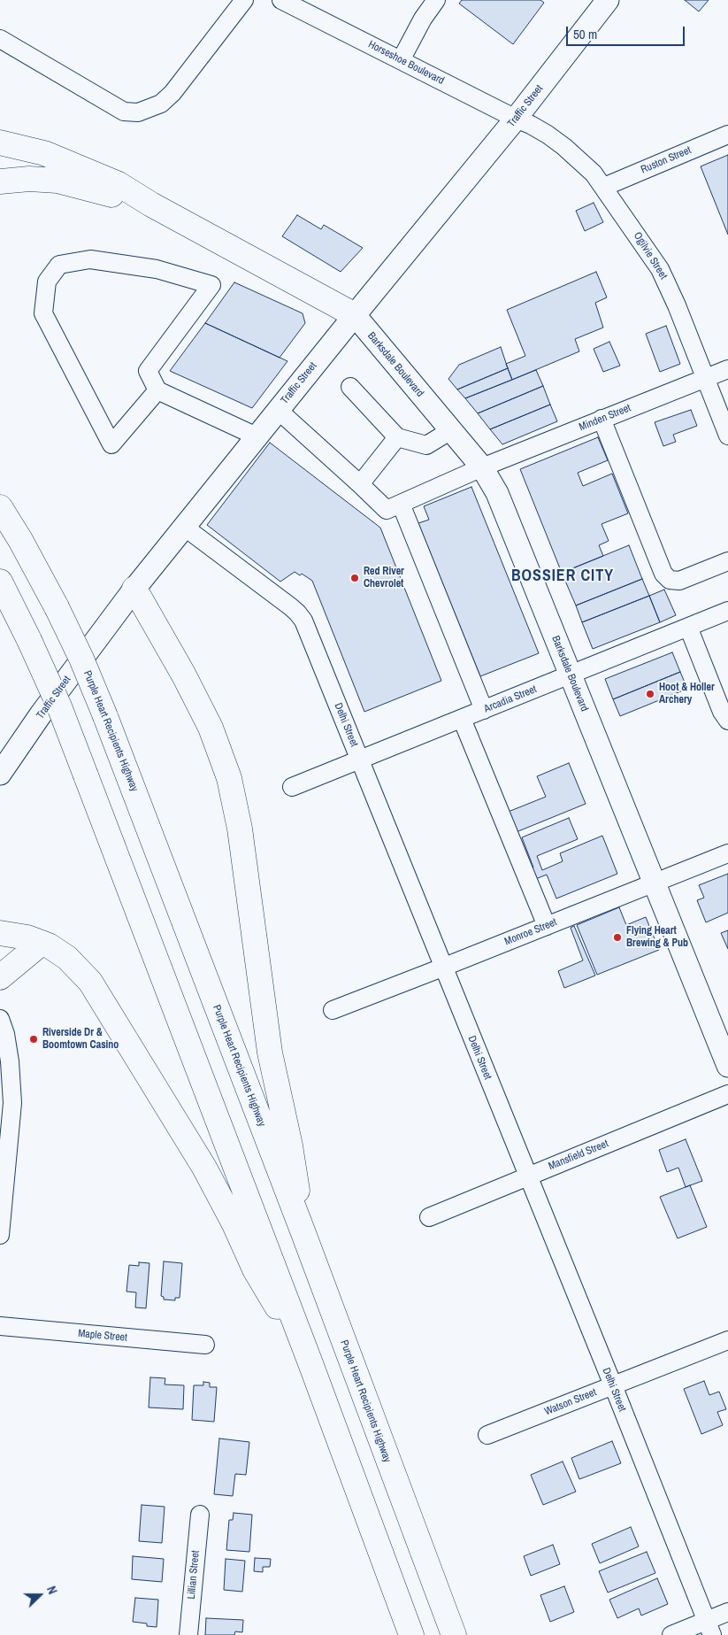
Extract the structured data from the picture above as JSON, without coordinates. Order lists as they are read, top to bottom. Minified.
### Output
{"streets":{"highway":["Purple Heart Recipients Highway"],"main road":["Traffic Street","Barksdale Boulevard"],"street":["Horseshoe Boulevard","Ruston Street","Ogilvie Street","Minden Street","Arcadia Street","Delhi Street","Monroe Street","Mansfield Street","Maple Street","Watson Street","Lillian Street"]},"crossings":[["Horseshoe Boulevard","Traffic Street"],["Horseshoe Boulevard","Ogilvie Street"],["Traffic Street","Ogilvie Street"],["Traffic Street","Barksdale Boulevard"],["Traffic Street","Delhi Street"],["Ruston Street","Ogilvie Street"],["Ogilvie Street","Minden Street"],["Barksdale Boulevard","Minden Street"],["Barksdale Boulevard","Arcadia Street"],["Barksdale Boulevard","Monroe Street"],["Arcadia Street","Delhi Street"],["Delhi Street","Monroe Street"],["Delhi Street","Mansfield Street"],["Delhi Street","Watson Street"]],"districts":["BOSSIER CITY"],"places":["Red River Chevrolet","Hoot & Holler Archery","Flying Heart Brewing & Pub","Riverside Dr & Boomtown Casino"],"scale_bar":"50 m","north":"right"}
